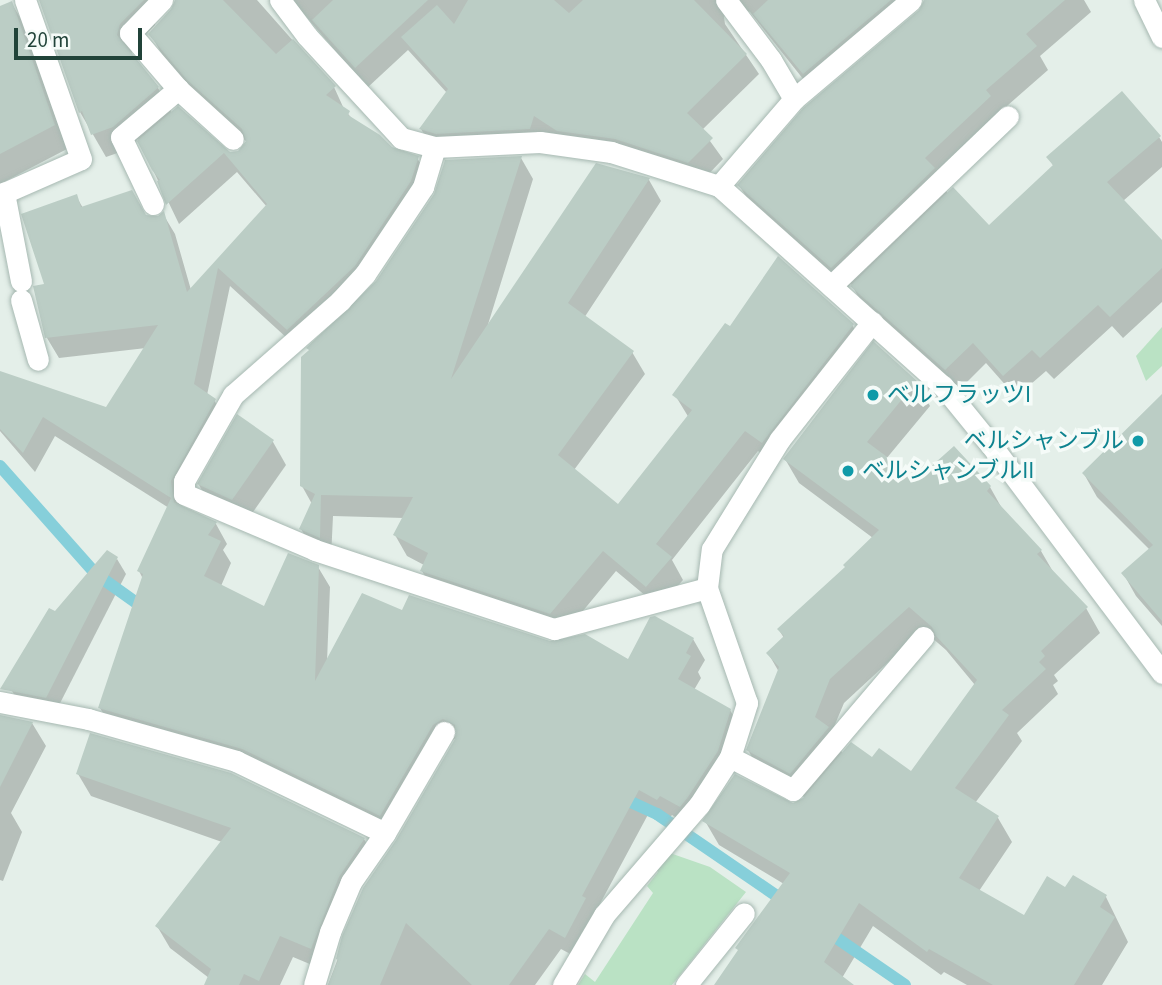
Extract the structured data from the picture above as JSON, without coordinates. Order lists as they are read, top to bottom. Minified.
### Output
{"places":["ベルフラッツI","ベルシャンブル","ベルシャンブルII"],"scale_bar":"20 m"}
